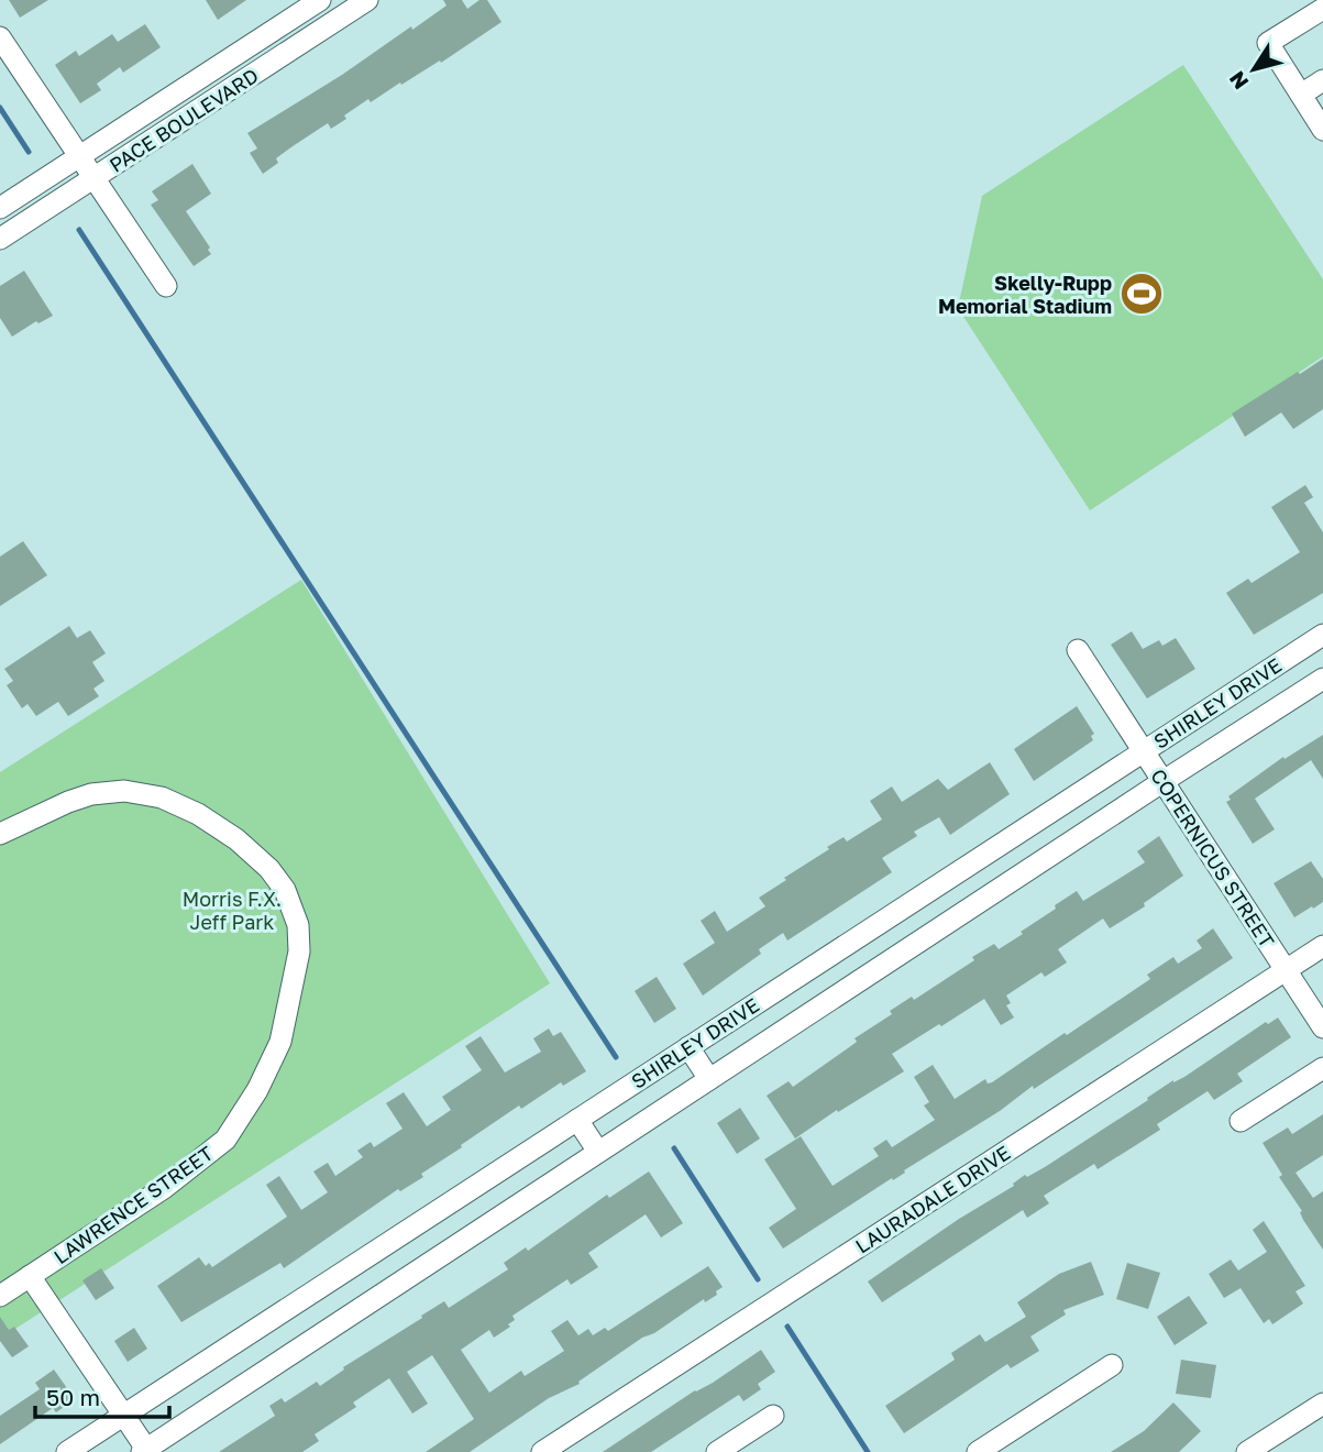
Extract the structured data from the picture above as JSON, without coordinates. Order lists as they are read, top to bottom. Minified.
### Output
{"streets":{"street":["PACE BOULEVARD","SHIRLEY DRIVE","COPERNICUS STREET","LAURADALE DRIVE","LAWRENCE STREET"]},"crossings":[["SHIRLEY DRIVE","COPERNICUS STREET"],["COPERNICUS STREET","LAURADALE DRIVE"]],"parks":["Morris F.X. Jeff Park"],"places":{"sports":["Skelly-Rupp Memorial Stadium"]},"scale_bar":"50 m","north":"bottom left"}
